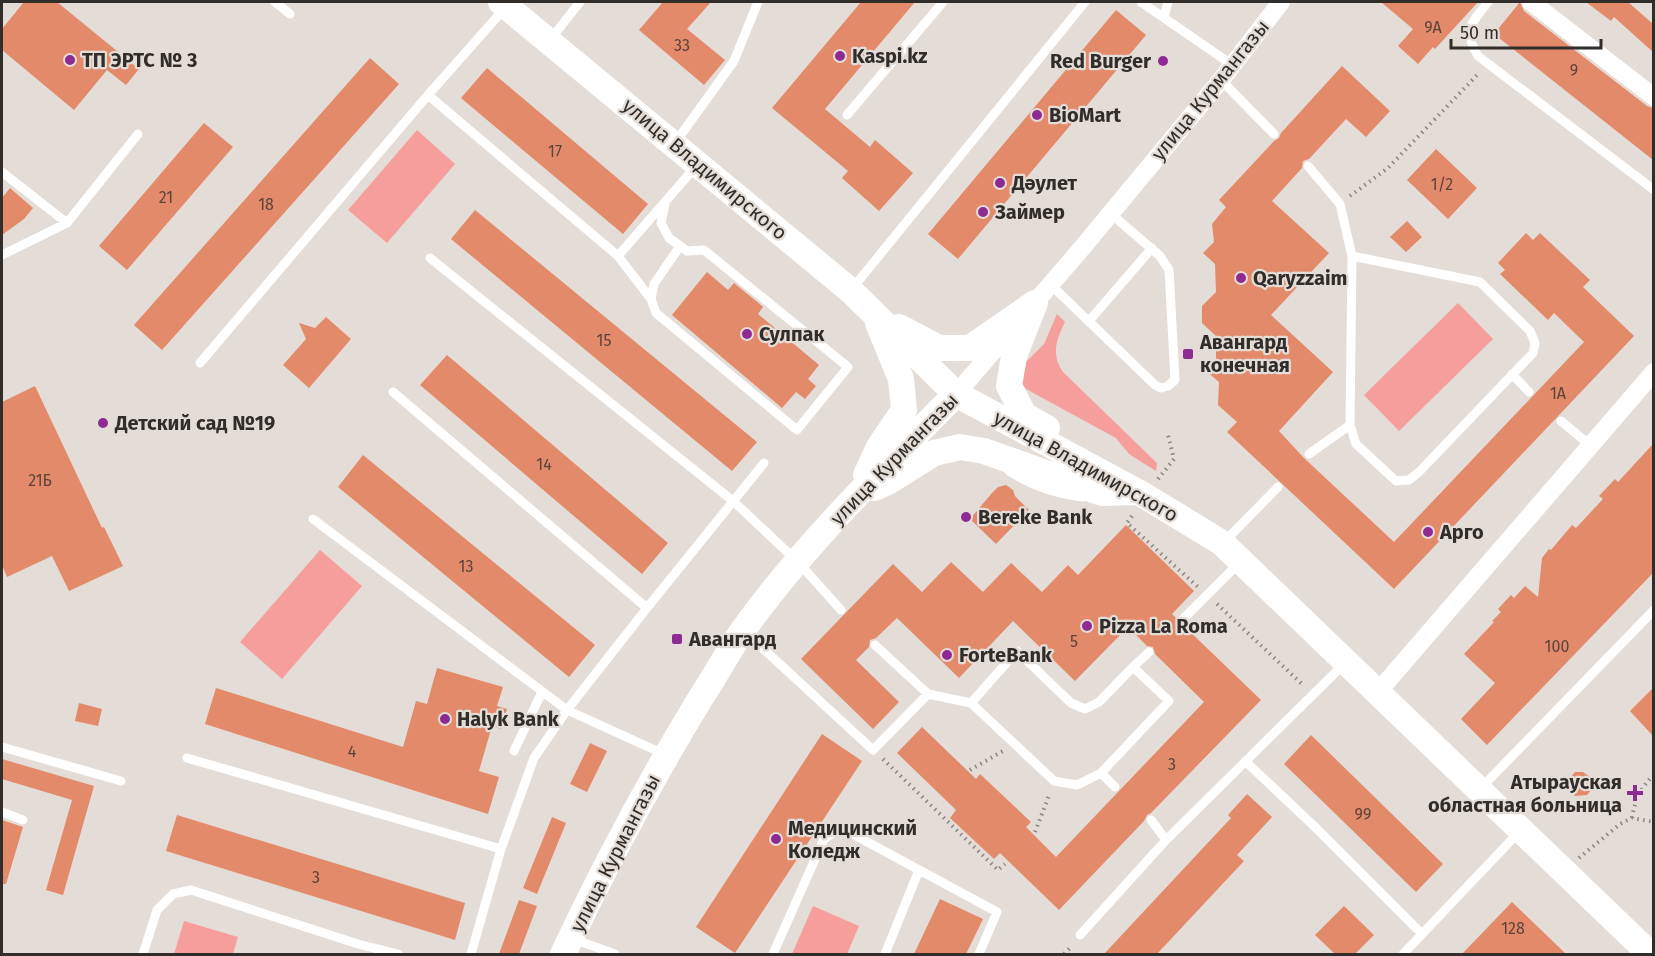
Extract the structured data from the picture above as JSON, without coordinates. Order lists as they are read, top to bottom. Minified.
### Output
{"streets":{"street":["улица Курмангазы","улица Владимирского"]},"crossings":[["улица Курмангазы","улица Владимирского"]],"places":{"other":["Kaspi.kz","ТП ЭРТС № 3","Red Burger","BioMart","Дәулет","Займер","Qaryzzaim","Сулпак","Детский сад №19","Bereke Bank","Арго","Pizza La Roma","ForteBank","Halyk Bank","Медицинский Коледж"],"transit":["Авангард конечная","Авангард"],"health":["Атырауская областная больница"]},"house_numbers":["9А","33","9","17","1/2","21","18","15","1А","14","21Б","13","5","100","4","3","99","3","128"],"scale_bar":"50 m"}
